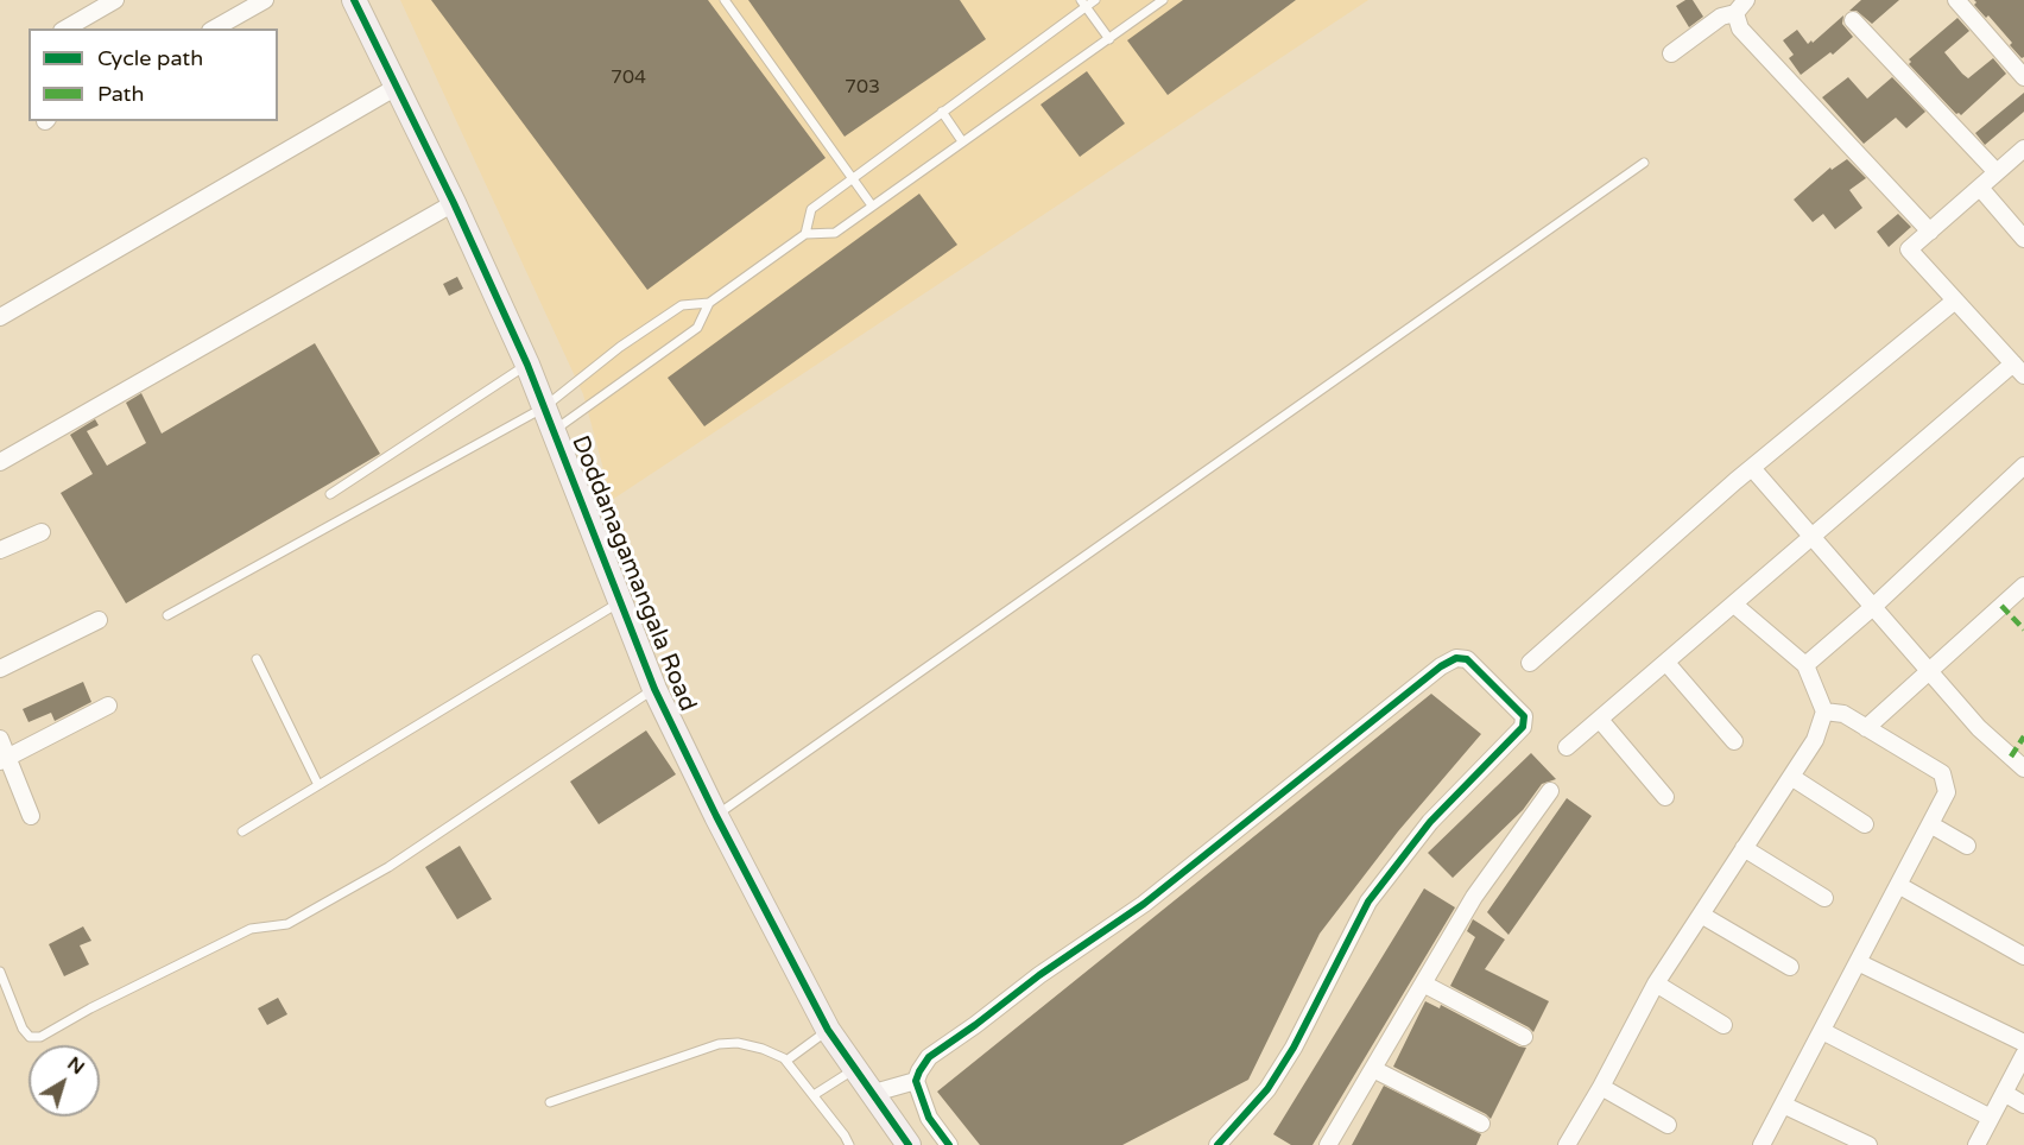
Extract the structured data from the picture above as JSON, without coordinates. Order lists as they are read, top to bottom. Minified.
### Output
{"streets":{"street":["Doddanagamangala Road"]},"house_numbers":["704","703"],"legend":["Cycle path","Path"],"north":"top right"}
